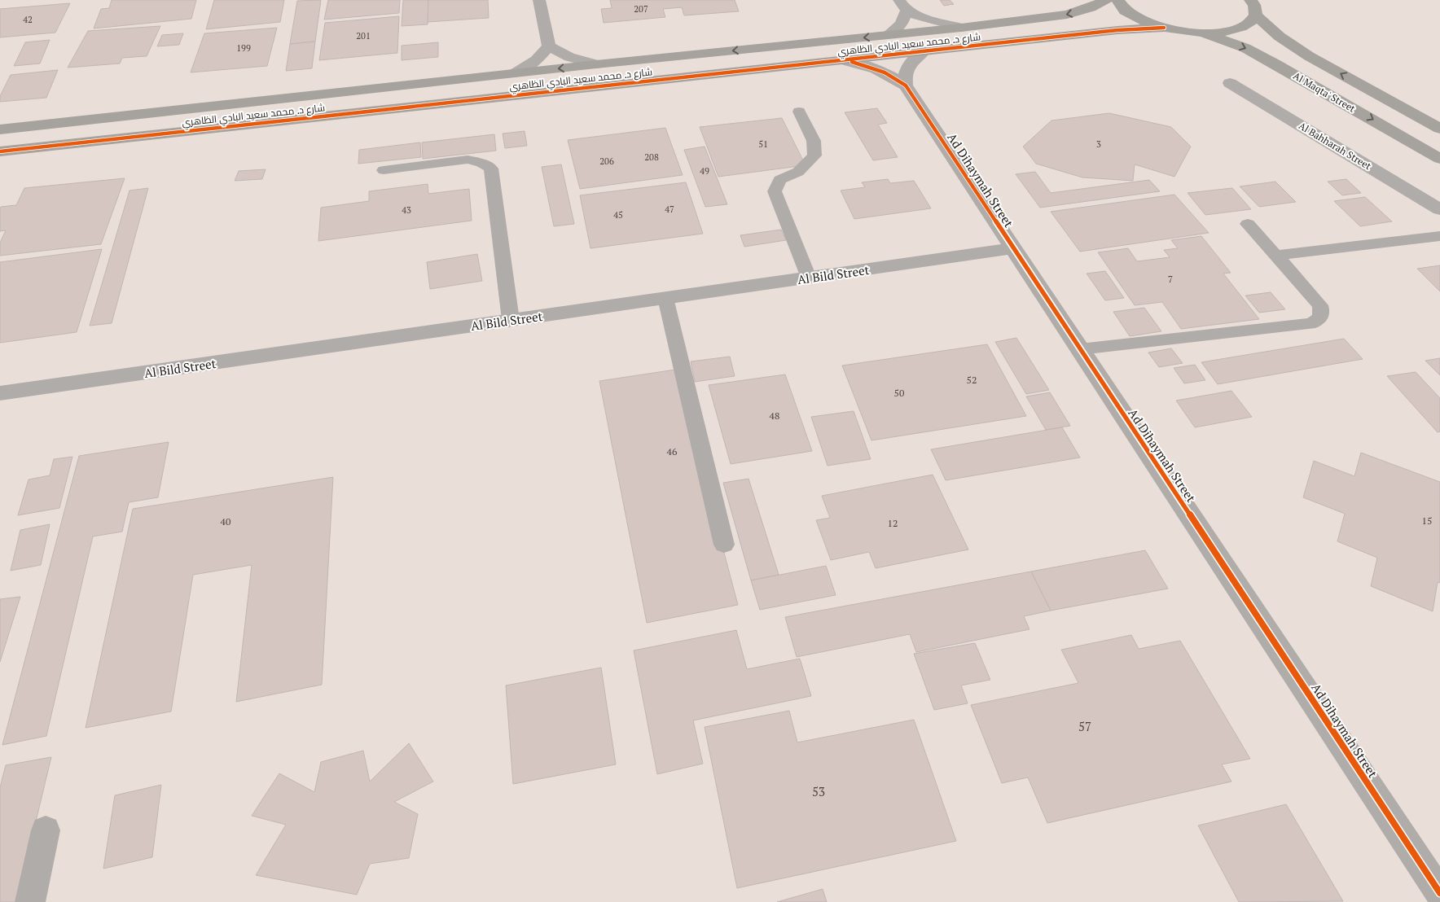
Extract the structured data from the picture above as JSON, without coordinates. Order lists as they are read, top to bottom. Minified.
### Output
{"streets":{"street":["شارع د. محمد سعيد البادي الظاهري","Al Maqta' Street","Al Bahharah Street","Ad Dihaymah Street","Al Bild Street"]},"crossings":[["شارع د. محمد سعيد البادي الظاهري","Ad Dihaymah Street"],["Ad Dihaymah Street","Al Bild Street"]],"house_numbers":["207","42","201","199","51","3","208","206","49","47","43","45","7","52","50","48","46","15","40","12","57","53"]}
